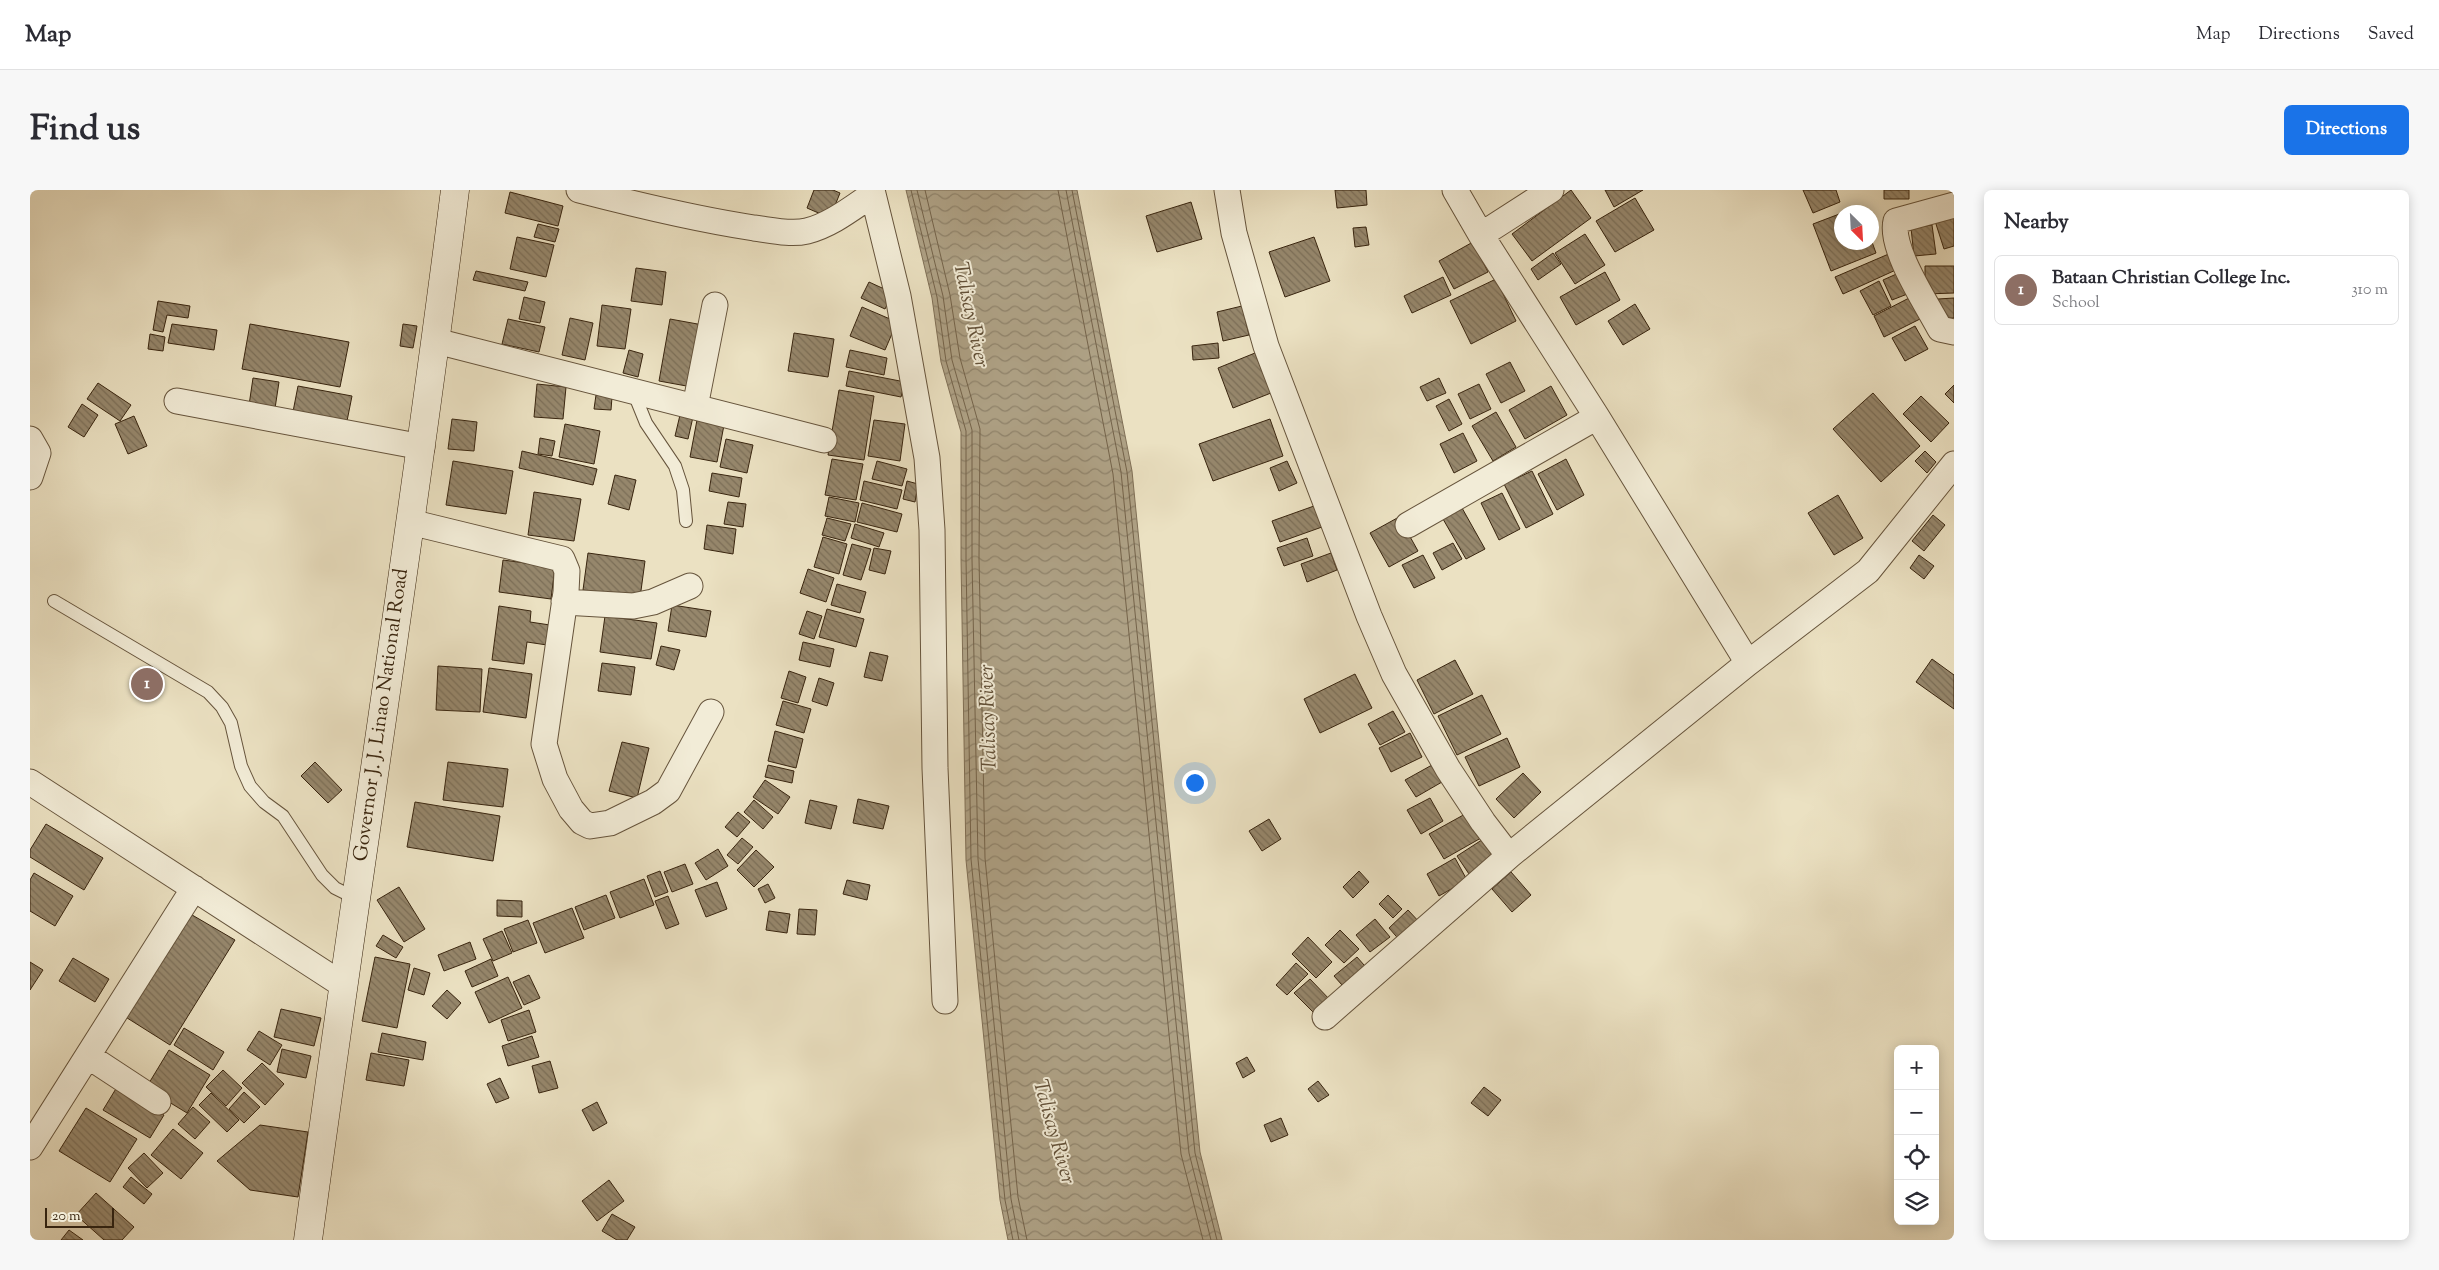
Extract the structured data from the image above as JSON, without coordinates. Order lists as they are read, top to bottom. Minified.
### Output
{"streets":{"main road":["Governor J. J. Linao National Road"]},"water":["Talisay River"],"scale_bar":"20 m","north":"bottom right","page":{"header":"Map","nav":["Map","Directions","Saved"],"title":"Find us","buttons":"Directions","heading":"Nearby","list":[{"mark":"1","name":"Bataan Christian College Inc.","note":"School","value":"310 m"}],"pins":"1","map_buttons":["+","−"],"scale":"20 m"}}
